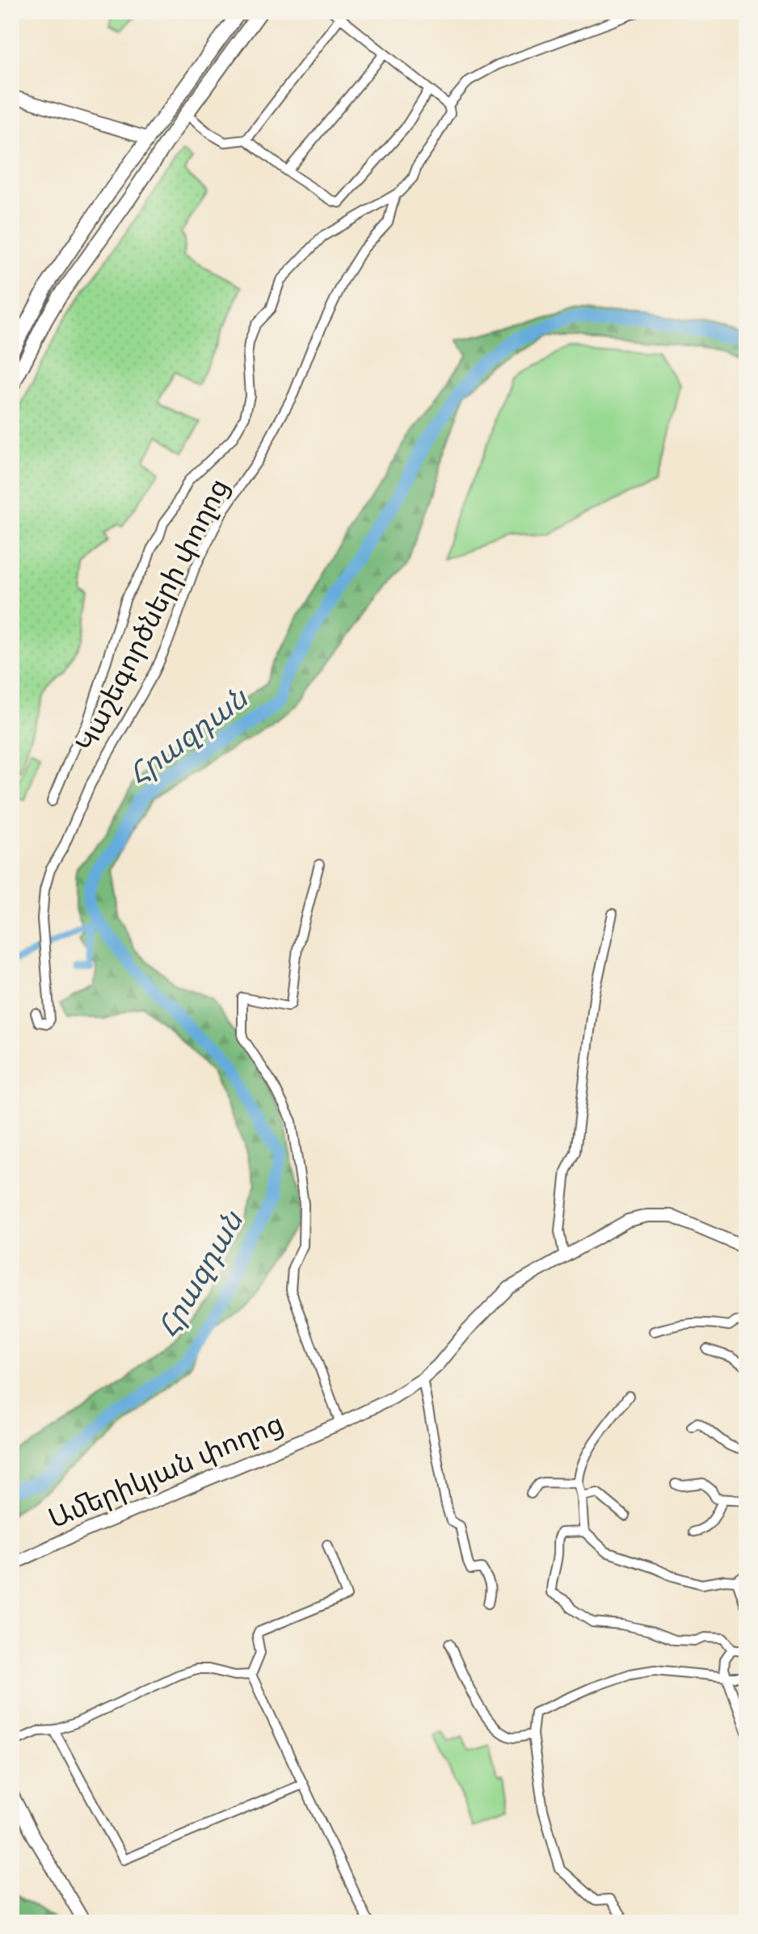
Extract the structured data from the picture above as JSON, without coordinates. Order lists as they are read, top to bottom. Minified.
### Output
{"streets":{"street":["Կաշեգործների փողոց","Ամերիկյան փողոց"]},"water":["Հրազդան"]}
